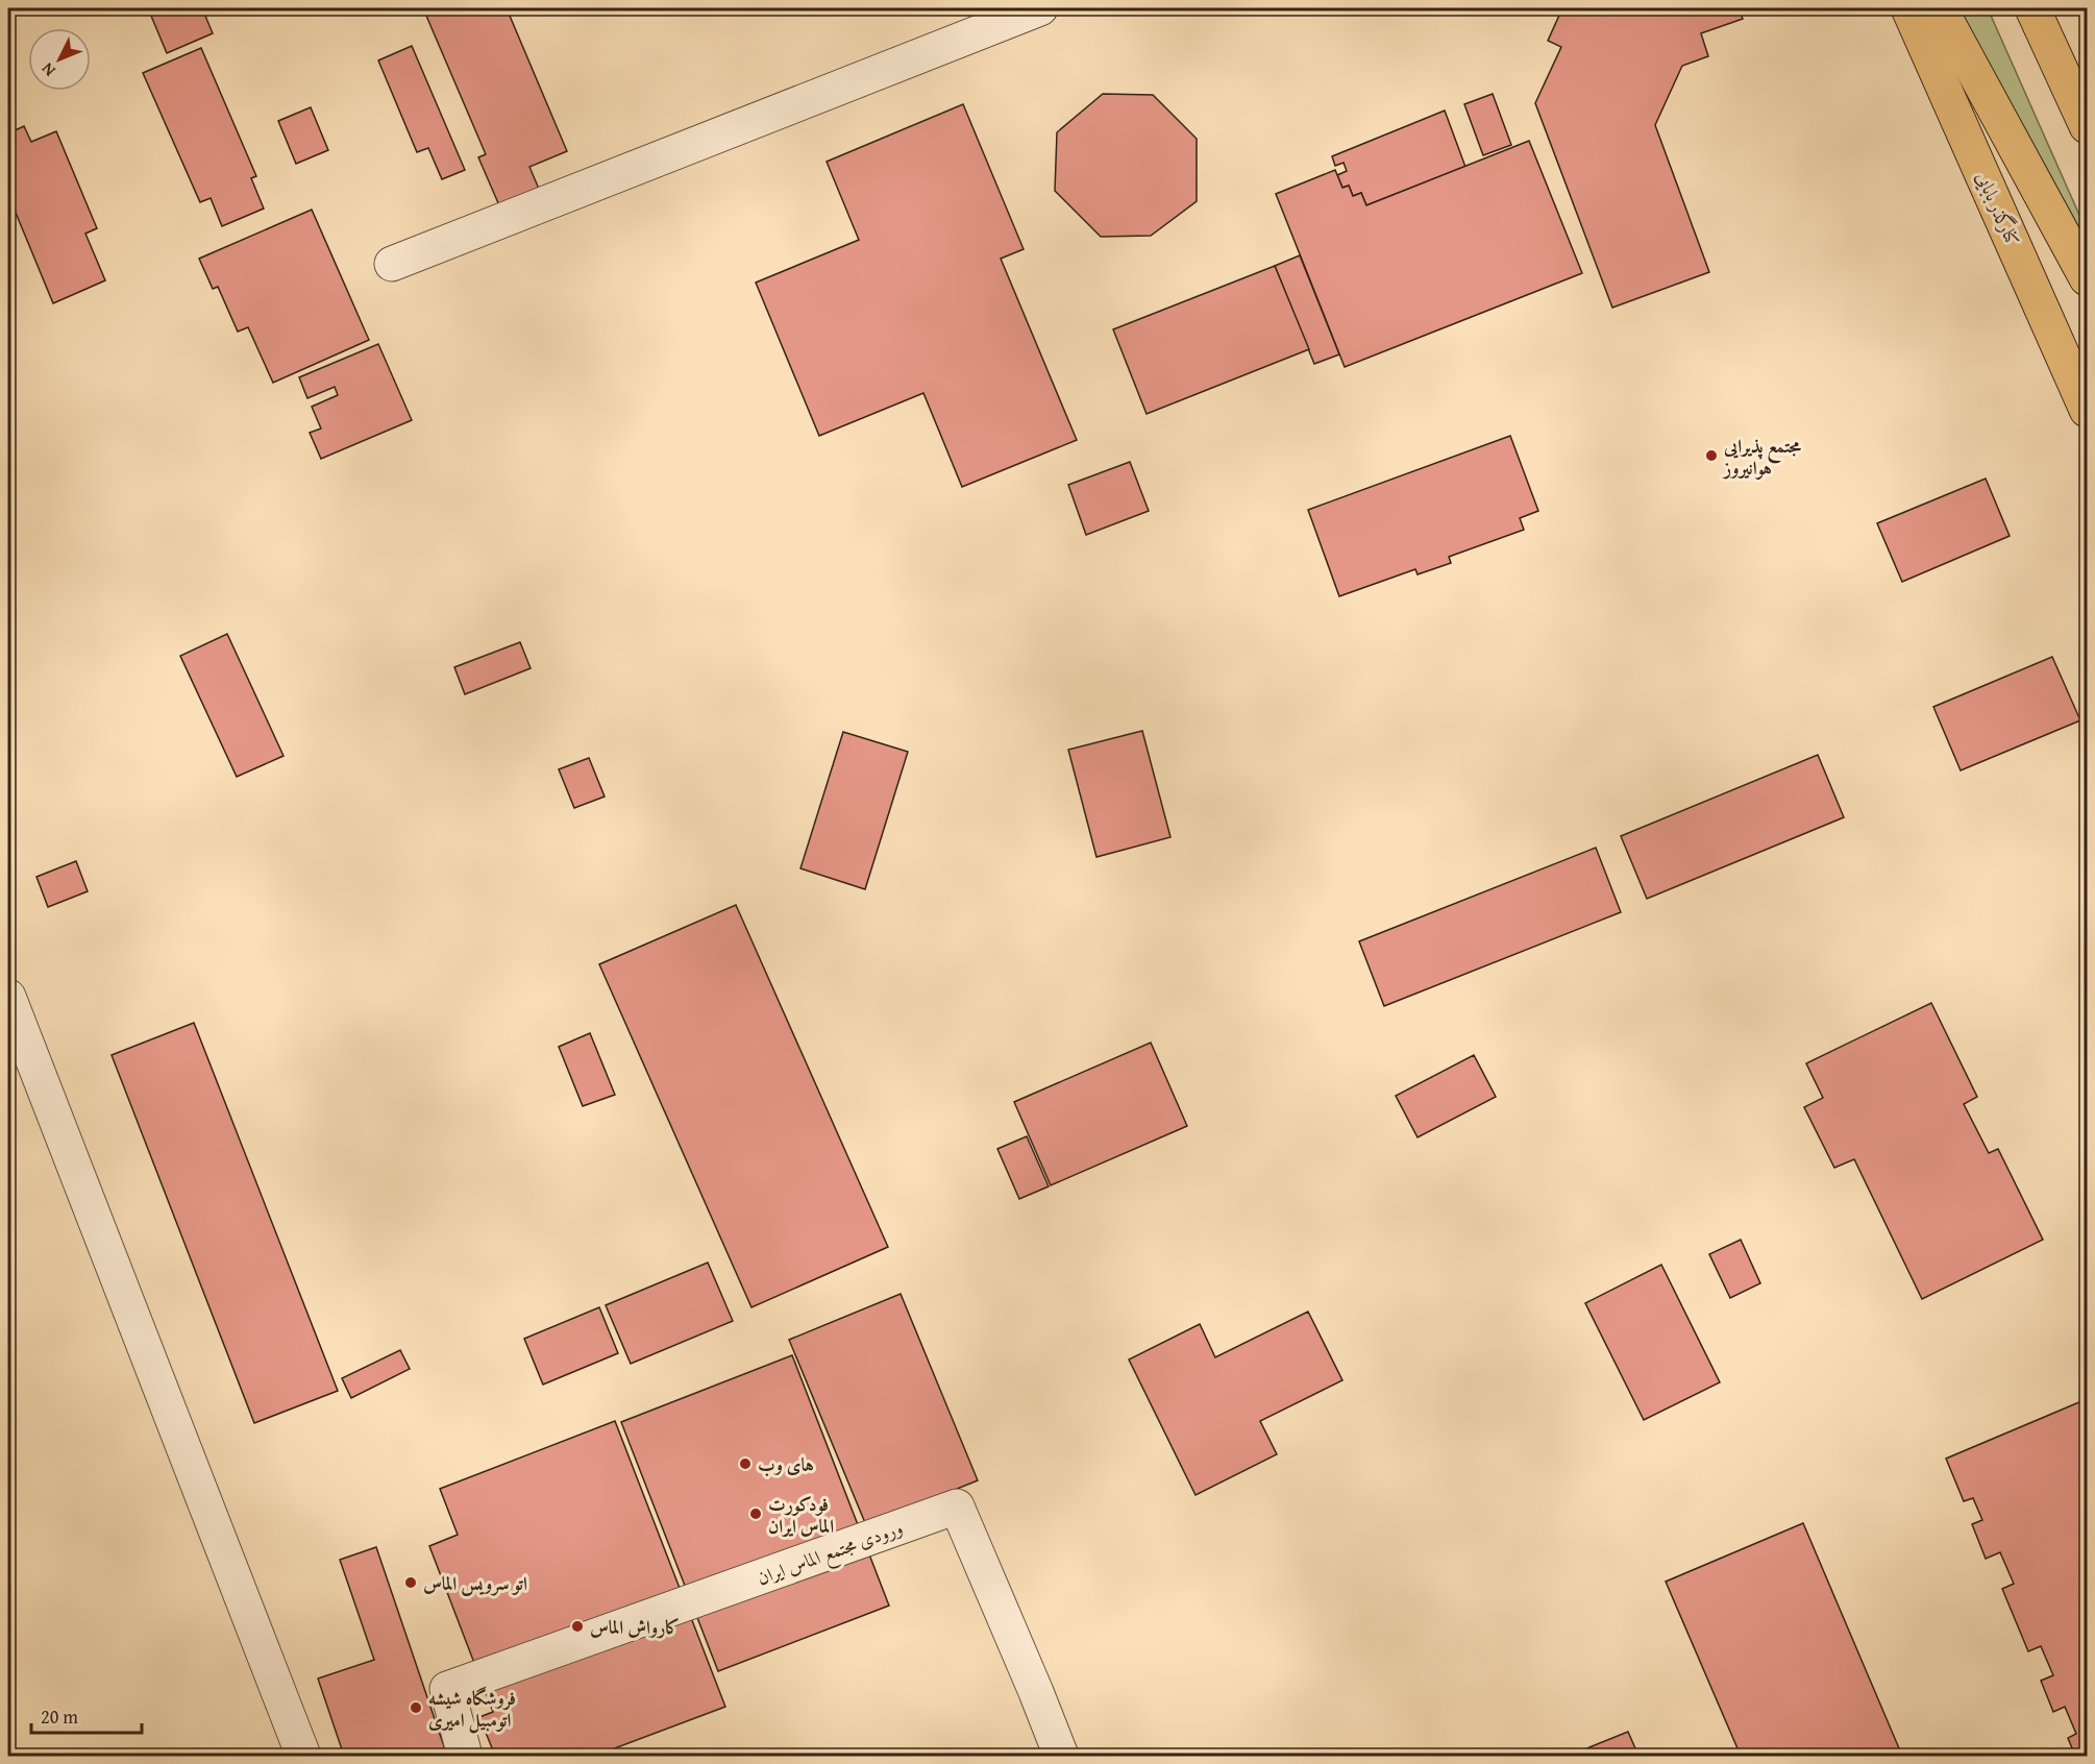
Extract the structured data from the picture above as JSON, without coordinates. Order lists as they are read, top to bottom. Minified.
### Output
{"streets":{"main road":["کنارگذر بابایی"],"street":["ورودی مجتمع الماس ایران"]},"places":["مجتمع پذیرایی هوانیروز","های وب","فودکورت الماس ایران","اتو سرویس الماس","کارواش الماس","فروشگاه شیشه اتومبیل امیری"],"scale_bar":"20 m","north":"bottom left"}
